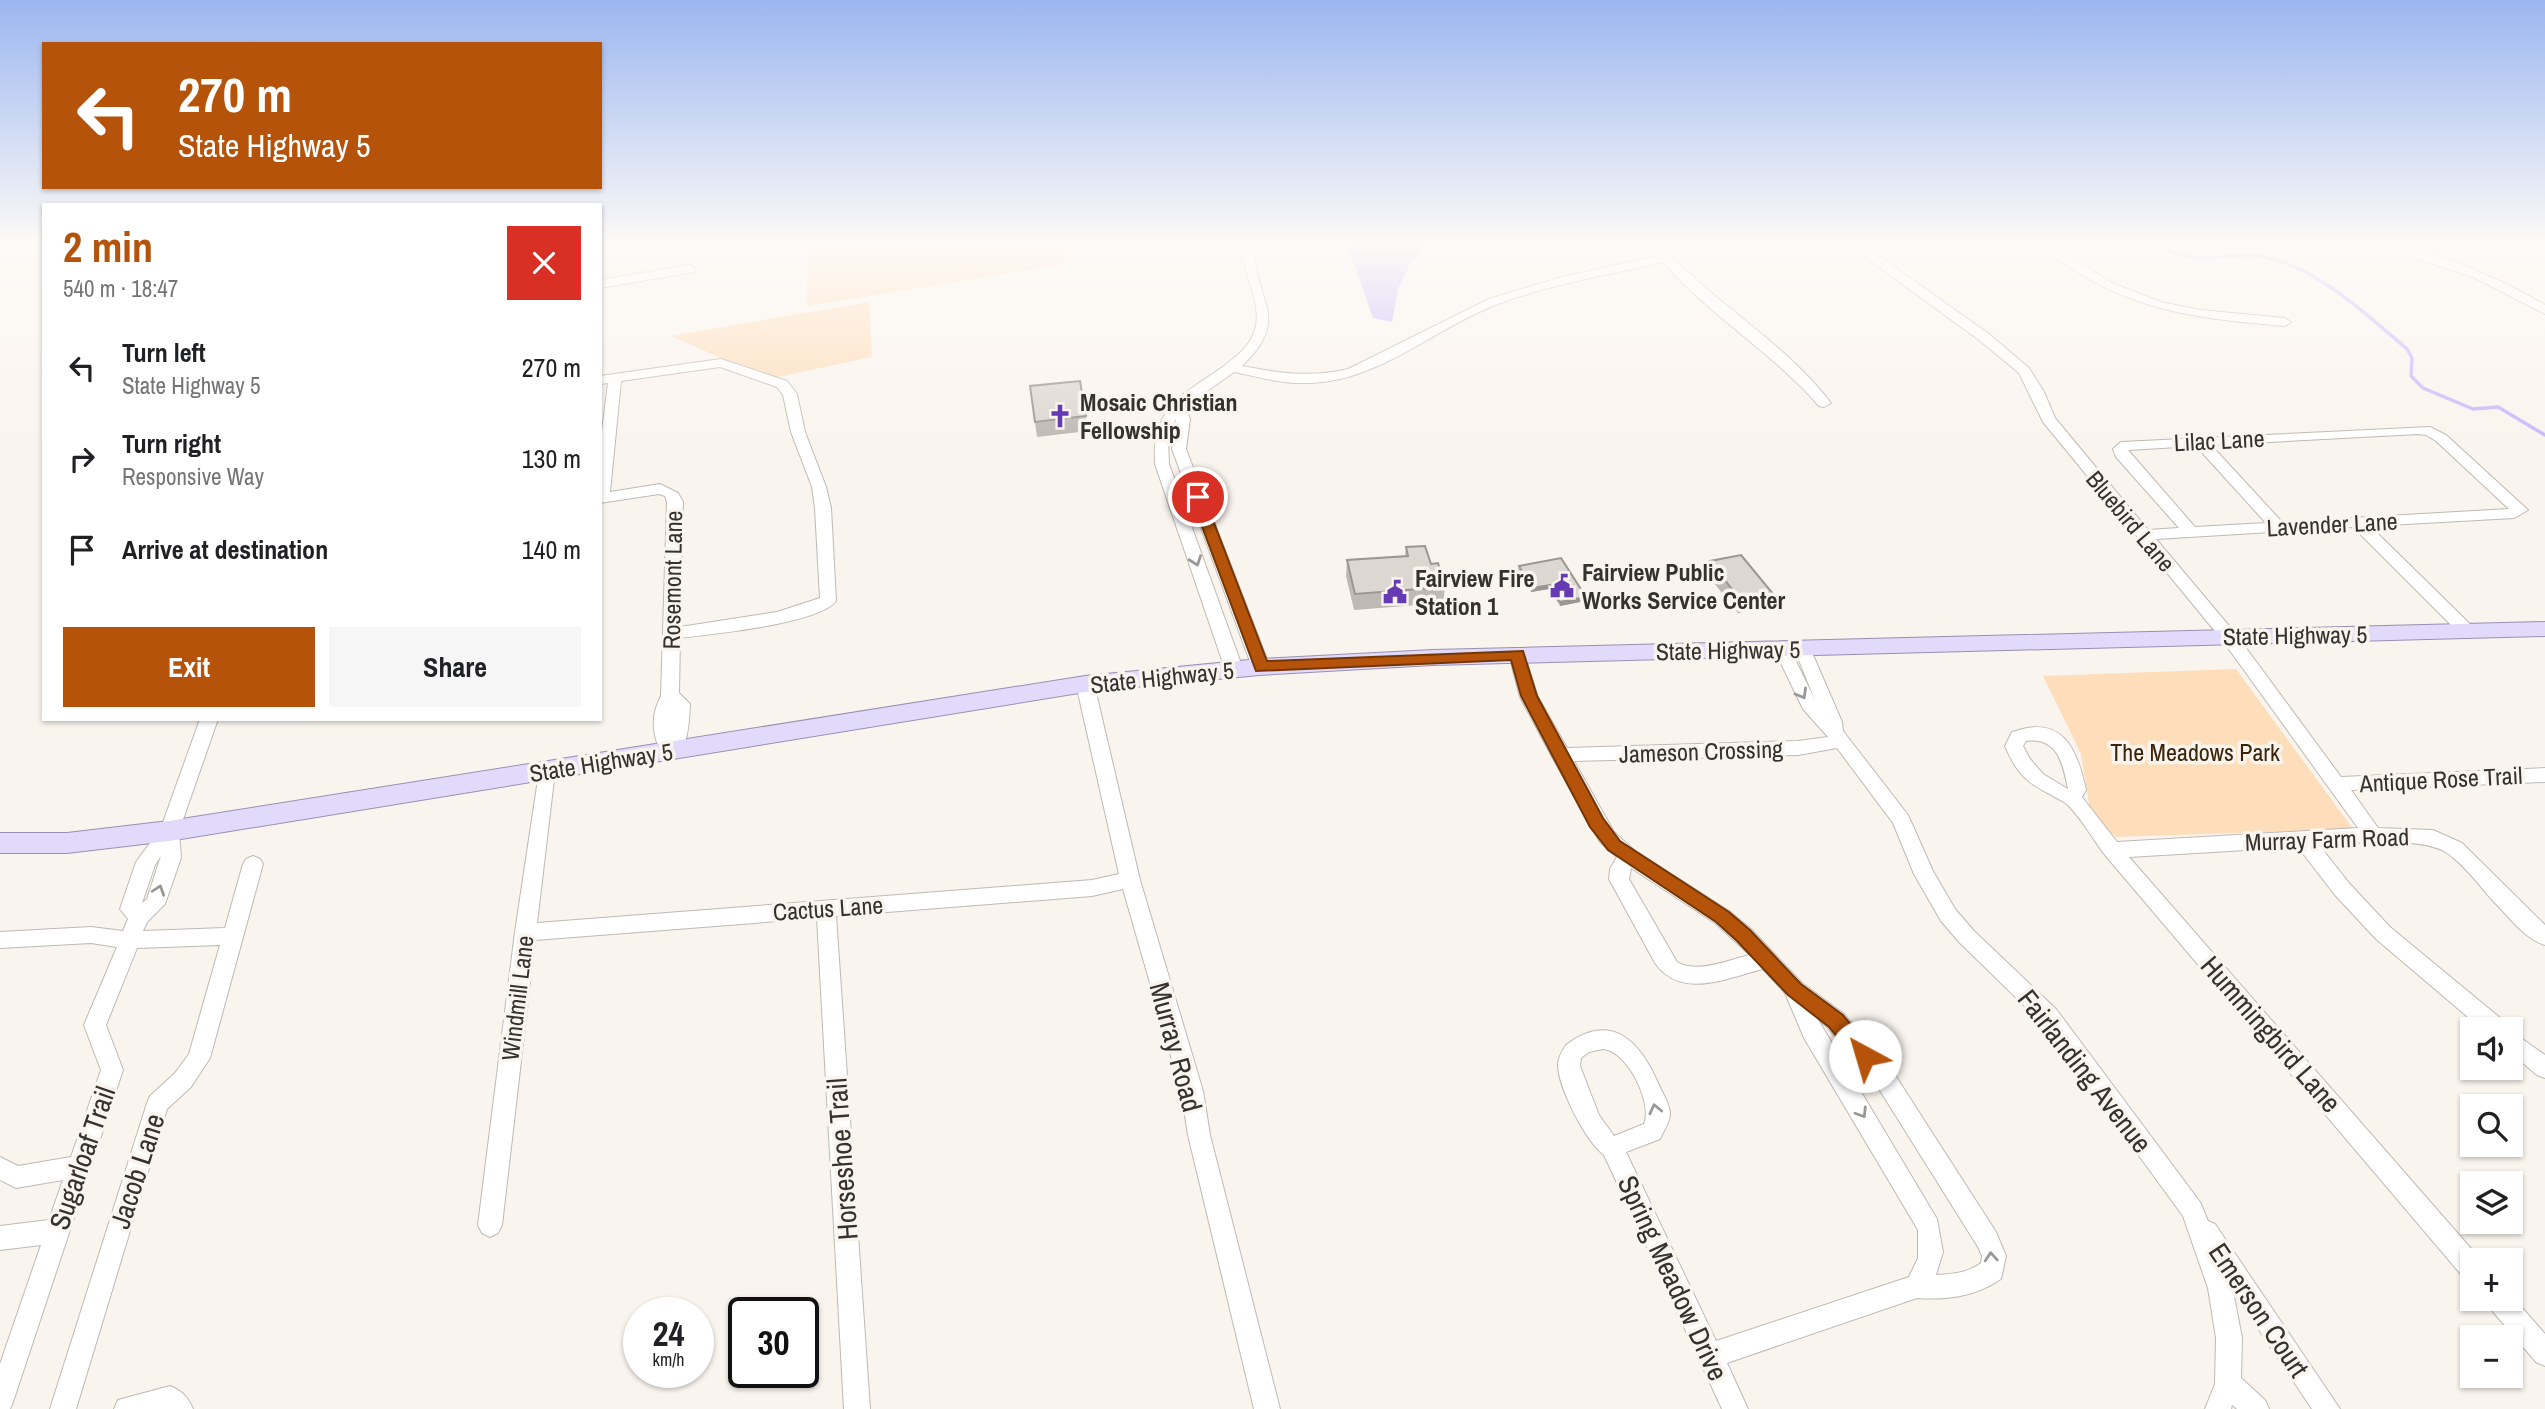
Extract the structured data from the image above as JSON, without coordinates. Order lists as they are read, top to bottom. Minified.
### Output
{"streets":{"main road":["State Highway 5"],"street":["Lilac Lane","Bluebird Lane","Lavender Lane","Rosemont Lane","Jameson Crossing","Antique Rose Trail","Murray Farm Road","Cactus Lane","Windmill Lane","Hummingbird Lane","Murray Road","Fairlanding Avenue","Sugarloaf Trail","Horseshoe Trail","Jacob Lane","Spring Meadow Drive","Emerson Court"]},"crossings":[["Lilac Lane","Lavender Lane"],["Bluebird Lane","Lavender Lane"],["Bluebird Lane","State Highway 5"],["Bluebird Lane","Antique Rose Trail"],["Bluebird Lane","Murray Farm Road"],["Rosemont Lane","State Highway 5"],["State Highway 5","Windmill Lane"],["State Highway 5","Murray Road"],["State Highway 5","Fairlanding Avenue"],["State Highway 5","Sugarloaf Trail"],["Jameson Crossing","Fairlanding Avenue"],["Murray Farm Road","Hummingbird Lane"],["Cactus Lane","Windmill Lane"],["Cactus Lane","Murray Road"],["Cactus Lane","Horseshoe Trail"],["Fairlanding Avenue","Emerson Court"]],"parks":["The Meadows Park"],"places":{"church":["Mosaic Christian Fellowship"],"public building":["Fairview Public Works Service Center","Fairview Fire Station 1"]},"page":{"turn":["270 m","State Highway 5"],"heading":["2 min","540 m · 18:47"],"list":[{"name":"Turn left","note":"State Highway 5","value":"270 m"},{"name":"Turn right","note":"Responsive Way","value":"130 m"},{"name":"Arrive at destination","value":"140 m"}],"buttons":["Exit","Share"],"map_buttons":["+","−"],"speed":"24 km/h","limit":"30"}}
